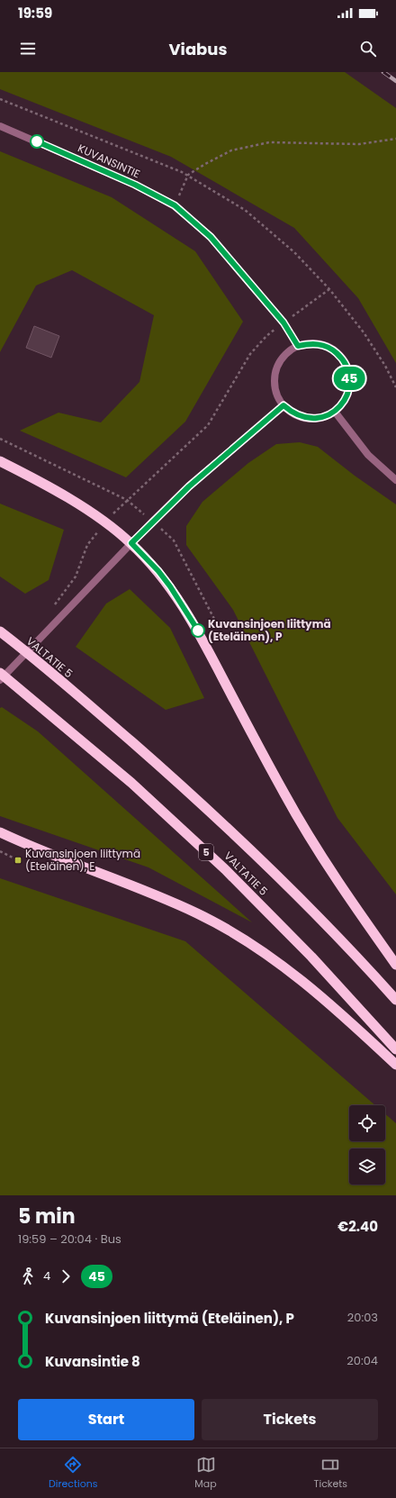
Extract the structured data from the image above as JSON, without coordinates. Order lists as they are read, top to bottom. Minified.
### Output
{"streets":{"highway":["VALTATIE 5","5"],"street":["KUVANSINTIE"]},"places":{"other":["Kuvansinjoen liittymä (Eteläinen), P"],"transit":["Kuvansinjoen liittymä (Eteläinen), E"]},"lines":["bus line 45"],"page":{"status":"19:59","header":"Viabus","on_map":"45","heading":["5 min","19:59 – 20:04 · Bus","€2.40"],"legs":["4","45"],"list":[{"name":"Kuvansinjoen liittymä (Eteläinen), P","value":"20:03"},{"name":"Kuvansintie 8","value":"20:04"}],"buttons":["Start","Tickets"],"tabs":["Directions","Map","Tickets"]}}
